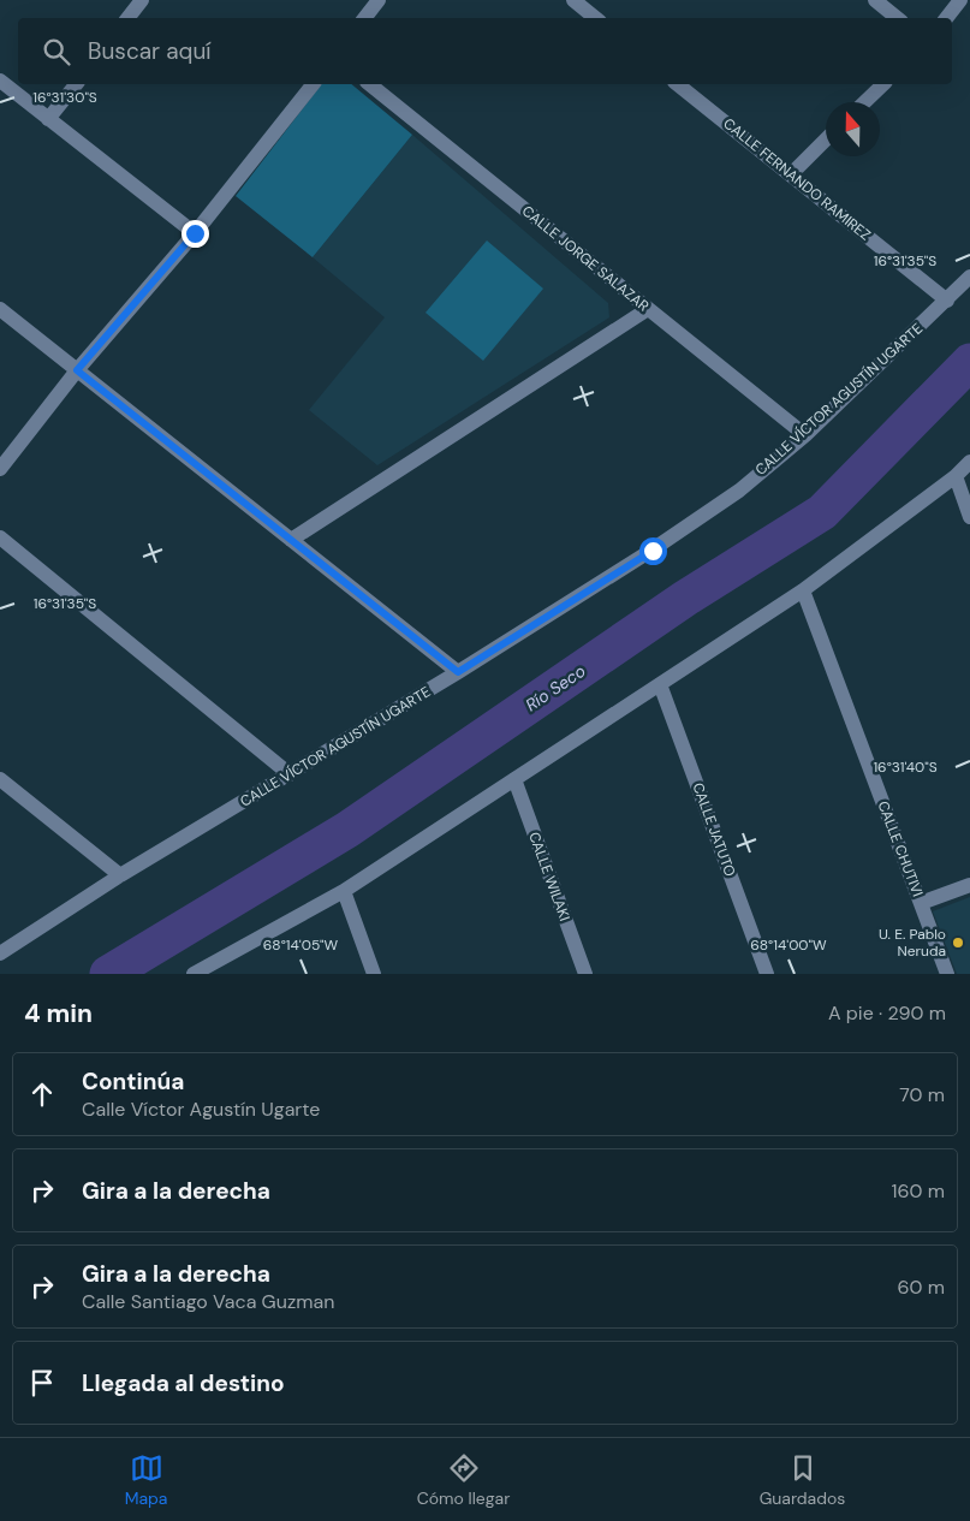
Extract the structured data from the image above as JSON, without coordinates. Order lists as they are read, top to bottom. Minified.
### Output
{"streets":{"street":["CALLE FERNANDO RAMIREZ","CALLE JORGE SALAZAR","CALLE VÍCTOR AGUSTÍN UGARTE","CALLE JATUTO","CALLE CHUTIVI","CALLE WILAKI"]},"crossings":[["CALLE FERNANDO RAMIREZ","CALLE VÍCTOR AGUSTÍN UGARTE"],["CALLE JORGE SALAZAR","CALLE VÍCTOR AGUSTÍN UGARTE"]],"water":["Río Seco"],"places":["U. E. Pablo Neruda"],"north":"top","page":{"search":"Buscar aquí","heading":["4 min","A pie · 290 m"],"list":[["Continúa","Calle Víctor Agustín Ugarte","70 m"],["Gira a la derecha","160 m"],["Gira a la derecha","Calle Santiago Vaca Guzman","60 m"],"Llegada al destino"],"nav":["Mapa","Cómo llegar","Guardados"]},"coordinates":["16°31'30\"S","16°31'35\"S","16°31'40\"S","68°14'05\"W","68°14'00\"W"]}
